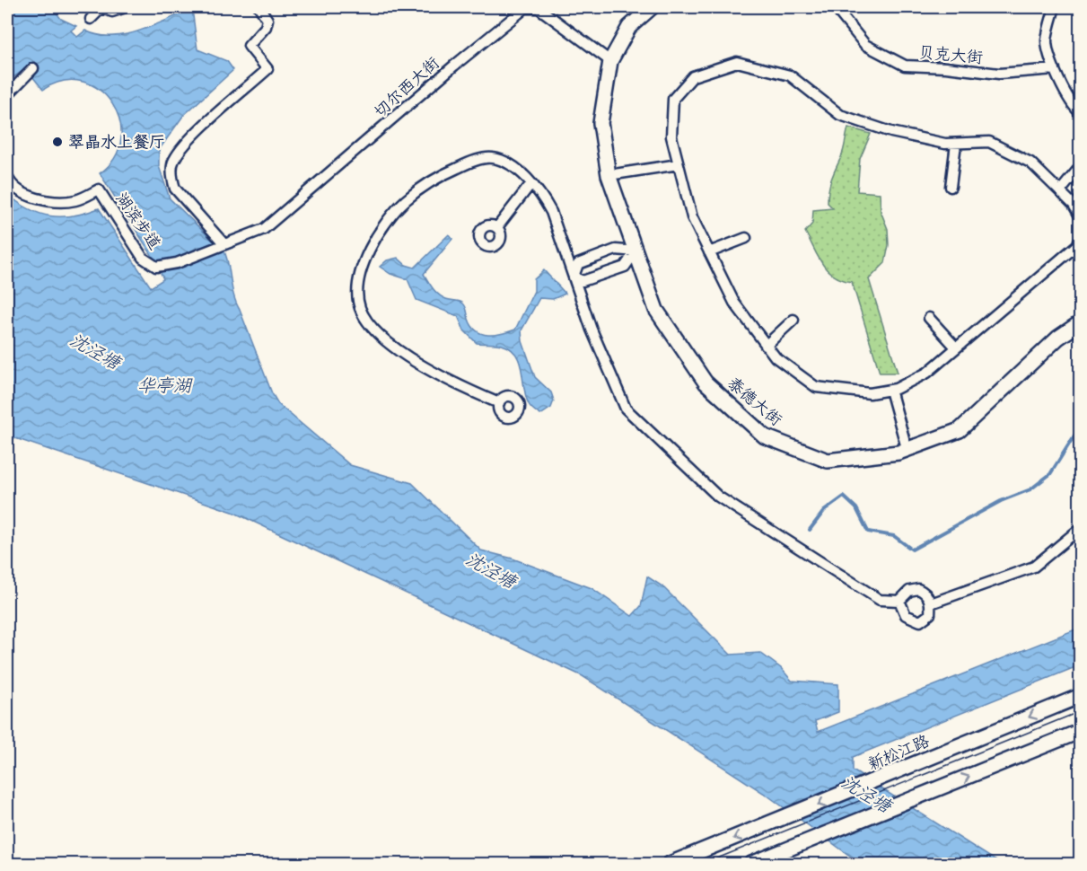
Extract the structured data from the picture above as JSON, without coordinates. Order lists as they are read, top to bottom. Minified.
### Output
{"streets":{"street":["贝克大街","切尔西大街","湖滨步道","泰德大街","新松江路"]},"crossings":[["切尔西大街","湖滨步道"],["切尔西大街","泰德大街"]],"water":["沈泾塘","华亭湖"],"places":["翠晶水上餐厅"]}
